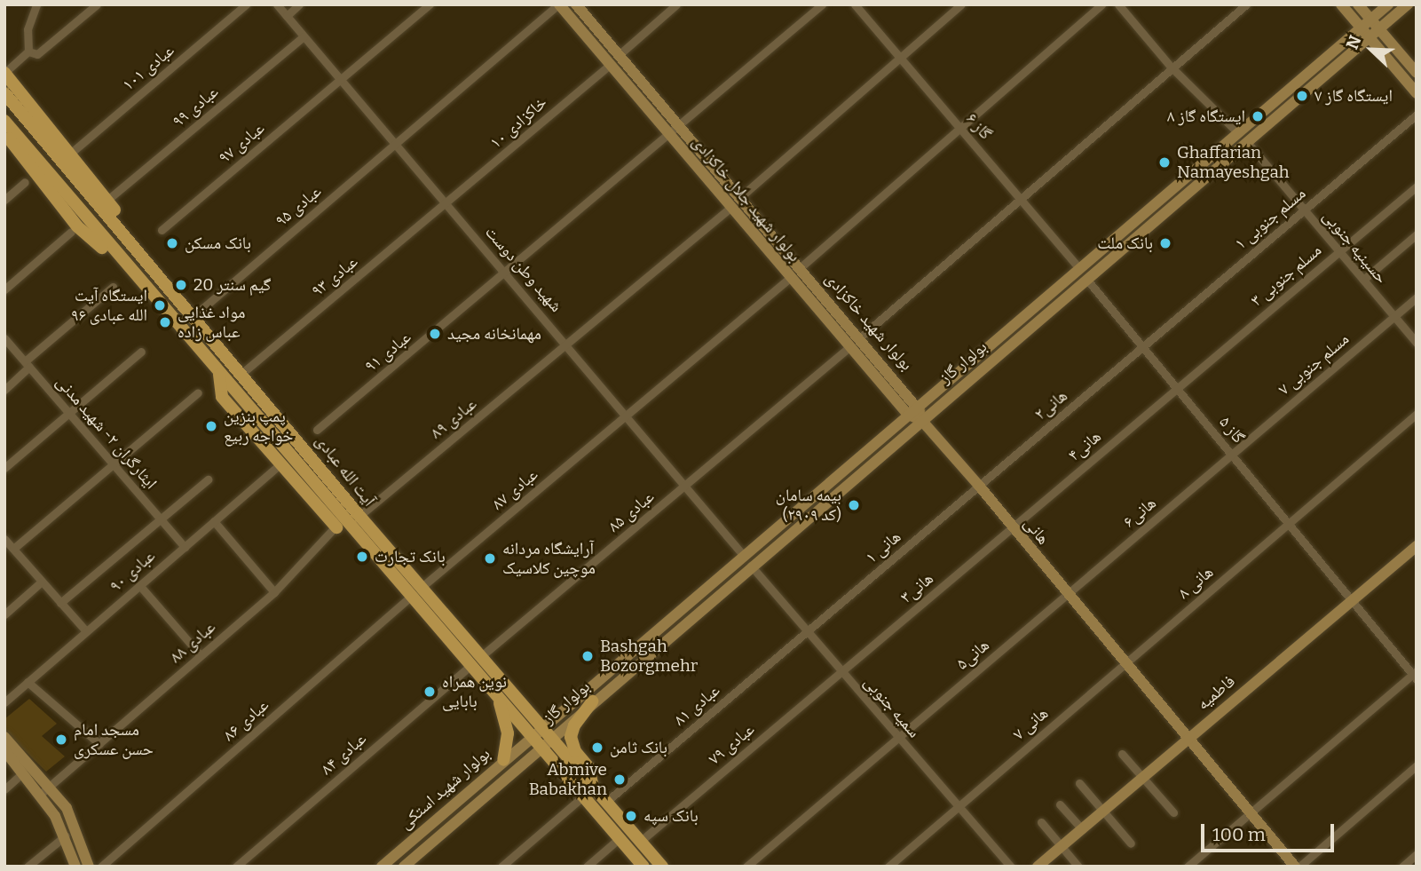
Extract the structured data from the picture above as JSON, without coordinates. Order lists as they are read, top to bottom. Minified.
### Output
{"streets":{"main road":["بولوار شهید جلال خاکزادی","بولوار شهید خاکزادی","بولوار گاز","آیت الله عبادی","هانی","فاطمیه","بولوار شهید استکی"],"street":["عبادی ۱۰۱","عبادی ۹۹","خاکزادی ۱۰","گاز ۶","عبادی ۹۷","عبادی ۹۵","۱ مسلم جنوبی","حسینیه جنوبی","شهید وطن دوست","مسلم جنوبی ۳","عبادی ۹۳","عبادی ۹۱","مسلم جنوبی ۷","هانی۲","عبادی ۸۹","گاز ۵","ایثارگران ۲- شهید مدنی","هانی۴","عبادی ۸۷","عبادی ۸۵","هانی۶","هانی ۱","عبادی ۹۰","هانی ۸","هانی۳","عبادی ۸۸","هانی۵","عبادی ۸۱","سمیه جنوبی","عبادی ۸۶","هانی ۷","عبادی ۷۹","عبادی ۸۴"]},"crossings":[["عبادی ۹۹","شهید وطن دوست"],["خاکزادی ۱۰","بولوار شهید جلال خاکزادی"],["خاکزادی ۱۰","شهید وطن دوست"],["خاکزادی ۱۰","عبادی ۹۳"],["گاز ۶","بولوار گاز"],["عبادی ۹۷","شهید وطن دوست"],["بولوار شهید جلال خاکزادی","عبادی ۹۵"],["بولوار شهید جلال خاکزادی","عبادی ۹۱"],["بولوار شهید جلال خاکزادی","بولوار گاز"],["بولوار شهید جلال خاکزادی","عبادی ۸۹"],["بولوار شهید جلال خاکزادی","عبادی ۸۷"],["بولوار شهید جلال خاکزادی","عبادی ۸۵"],["عبادی ۹۵","شهید وطن دوست"],["عبادی ۹۵","آیت الله عبادی"],["۱ مسلم جنوبی","حسینیه جنوبی"],["۱ مسلم جنوبی","هانی۲"],["۱ مسلم جنوبی","گاز ۵"],["حسینیه جنوبی","مسلم جنوبی ۳"],["حسینیه جنوبی","بولوار گاز"],["حسینیه جنوبی","مسلم جنوبی ۷"],["شهید وطن دوست","عبادی ۹۳"],["شهید وطن دوست","عبادی ۹۱"],["شهید وطن دوست","بولوار گاز"],["شهید وطن دوست","عبادی ۸۹"],["شهید وطن دوست","عبادی ۸۷"],["شهید وطن دوست","عبادی ۸۵"],["مسلم جنوبی ۳","گاز ۵"],["مسلم جنوبی ۳","هانی۴"],["عبادی ۹۳","آیت الله عبادی"],["بولوار شهید خاکزادی","عبادی ۹۱"],["بولوار شهید خاکزادی","بولوار گاز"],["بولوار گاز","گاز ۵"],["بولوار گاز","آیت الله عبادی"],["بولوار گاز","هانی"],["بولوار گاز","سمیه جنوبی"],["بولوار گاز","بولوار شهید استکی"],["مسلم جنوبی ۷","گاز ۵"],["مسلم جنوبی ۷","هانی۶"],["هانی۲","گاز ۵"],["هانی۲","هانی"],["هانی۲","هانی ۱"],["عبادی ۸۹","آیت الله عبادی"],["گاز ۵","هانی۴"],["گاز ۵","هانی۶"],["گاز ۵","هانی ۸"],["گاز ۵","فاطمیه"],["ایثارگران ۲- شهید مدنی","عبادی ۹۰"],["هانی۴","هانی"],["هانی۴","هانی۳"],["آیت الله عبادی","عبادی ۸۷"],["آیت الله عبادی","عبادی ۸۵"],["آیت الله عبادی","عبادی ۹۰"],["آیت الله عبادی","عبادی ۸۱"],["آیت الله عبادی","عبادی ۸۶"],["آیت الله عبادی","عبادی ۷۹"],["آیت الله عبادی","عبادی ۸۴"],["آیت الله عبادی","بولوار شهید استکی"],["عبادی ۸۷","عبادی ۸۶"],["عبادی ۸۵","عبادی ۸۴"],["هانی۶","هانی"],["هانی۶","هانی۵"],["هانی","هانی ۱"],["هانی","هانی ۸"],["هانی","هانی۳"],["هانی","هانی۵"],["هانی","فاطمیه"],["هانی","هانی ۷"],["هانی ۱","عبادی ۸۱"],["هانی ۱","سمیه جنوبی"],["هانی ۸","هانی ۷"],["هانی۳","سمیه جنوبی"],["هانی۳","عبادی ۷۹"],["هانی۵","سمیه جنوبی"],["عبادی ۸۱","سمیه جنوبی"],["سمیه جنوبی","هانی ۷"],["سمیه جنوبی","عبادی ۷۹"]],"places":["ایستگاه گاز ۷","ایستگاه گاز ۸","Ghaffarian Namayeshgah","بانک مسکن","بانک ملت","گیم سنتر 20","ایستگاه آیت الله عبادی ۹۶","مواد غذایی عباس زاده","مهمانخانه مجید","پمپ بنزین خواجه ربیع","بیمه سامان (کد ۲۹۰۹)","بانک تجارت","آرایشگاه مردانه موچین کلاسیک","Bashgah Bozorgmehr","نوین همراه بابایی","مسجد امام حسن عسکری","بانک ثامن","Abmive Babakhan","بانک سپه"],"scale_bar":"100 m","north":"top left"}
